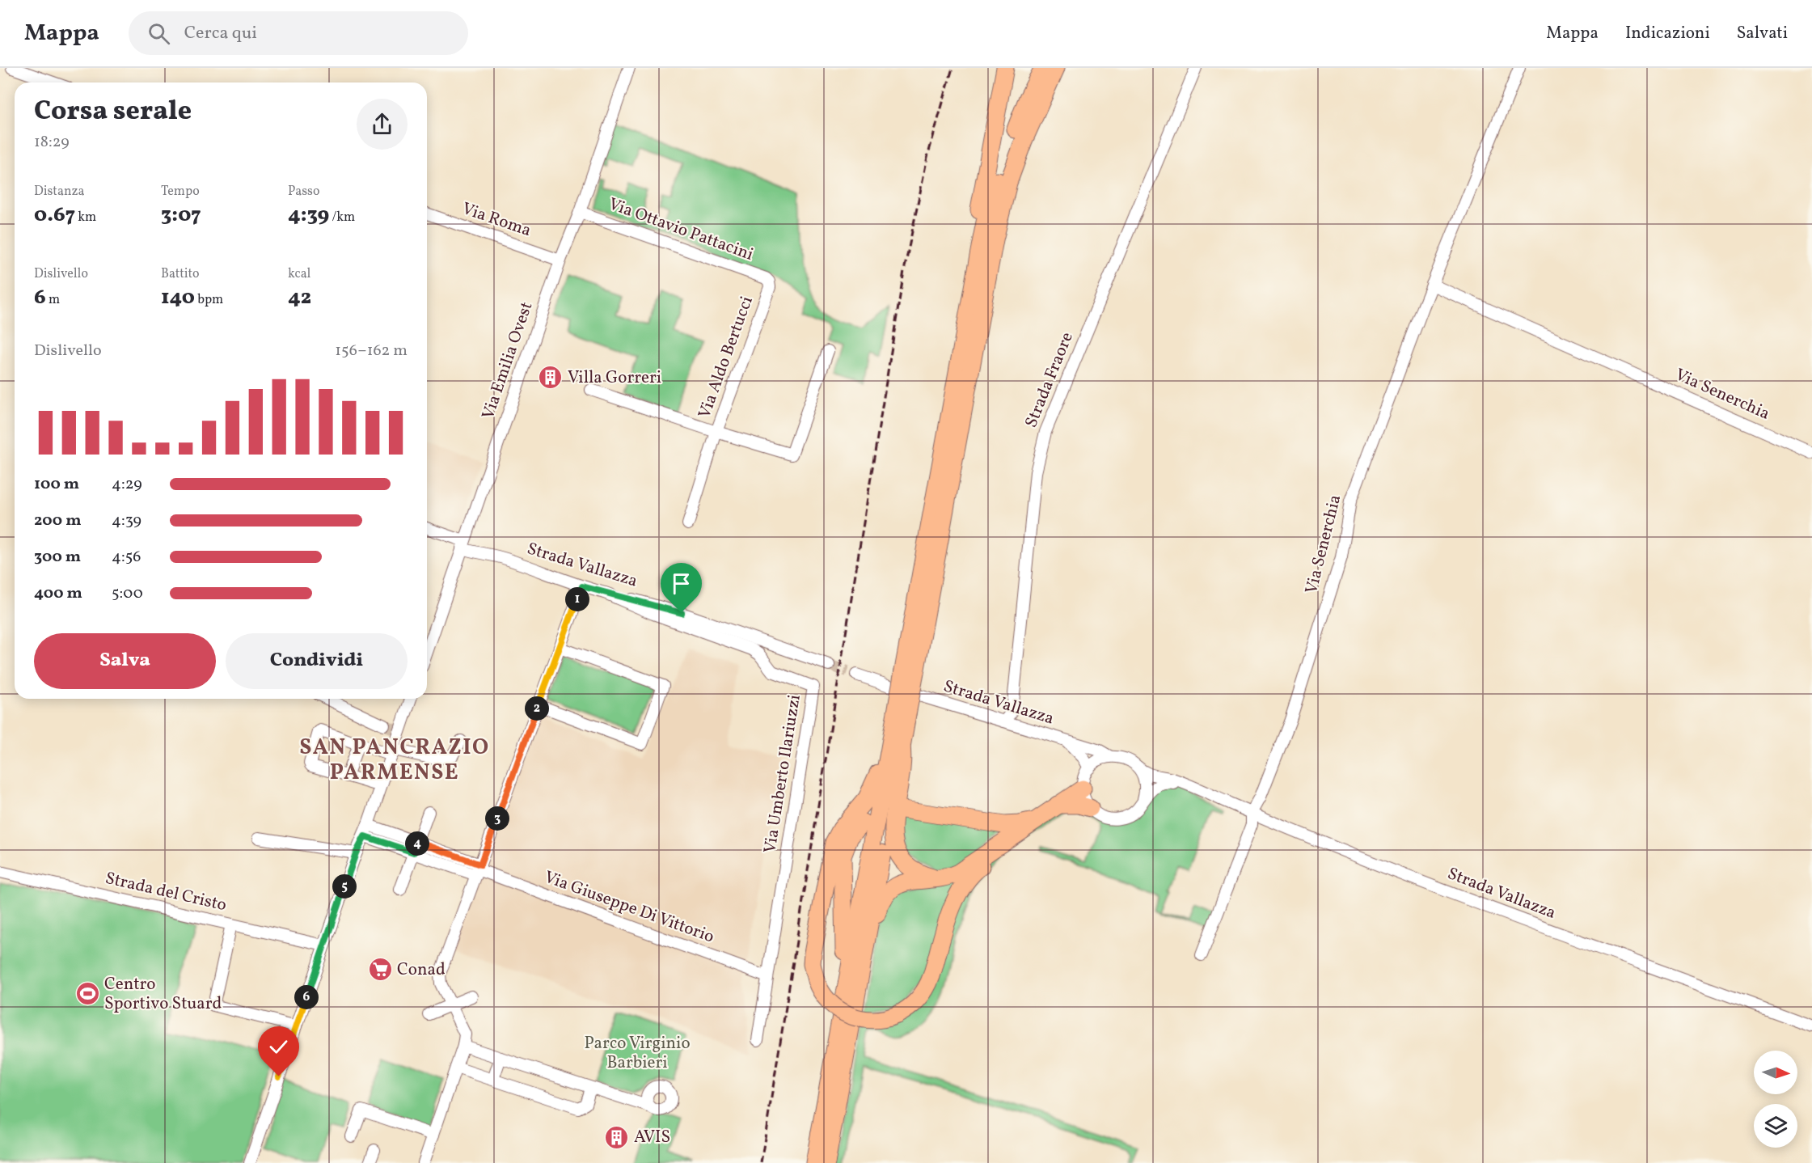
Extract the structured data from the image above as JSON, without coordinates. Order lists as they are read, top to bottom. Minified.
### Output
{"streets":{"street":["Via Roma","Via Ottavio Pattacini","Via Aldo Bertucci","Via Emilia Ovest","Strada Fraore","Via Senerchia","Strada Vallazza","Via Umberto Ilariuzzi","Strada del Cristo","Via Giuseppe Di Vittorio"]},"crossings":[["Via Roma","Via Emilia Ovest"],["Via Ottavio Pattacini","Via Aldo Bertucci"],["Via Ottavio Pattacini","Via Emilia Ovest"],["Via Emilia Ovest","Strada Vallazza"],["Strada Fraore","Strada Vallazza"],["Via Senerchia","Strada Vallazza"],["Strada Vallazza","Via Umberto Ilariuzzi"],["Via Umberto Ilariuzzi","Via Giuseppe Di Vittorio"]],"districts":["SAN PANCRAZIO PARMENSE"],"parks":["Parco Virginio Barbieri"],"places":{"building":["Villa Gorreri","AVIS"],"supermarket":["Conad"],"sports":["Centro Sportivo Stuard"]},"north":"right","page":{"header":"Mappa","search":"Cerca qui","nav":["Mappa","Indicazioni","Salvati"],"heading":["Corsa serale","18:29"],"stats":[["Distanza","0.67 km"],["Tempo","3:07"],["Passo","4:39 /km"],["Dislivello","6 m"],["Battito","140 bpm"],["kcal","42"]],"chart":["Dislivello","156–162 m"],"list":[{"name":"100 m","note":"4:29"},{"name":"200 m","note":"4:39"},{"name":"300 m","note":"4:56"},{"name":"400 m","note":"5:00"}],"pins":["1","2","3","4","5","6"],"buttons":["Salva","Condividi"]}}
